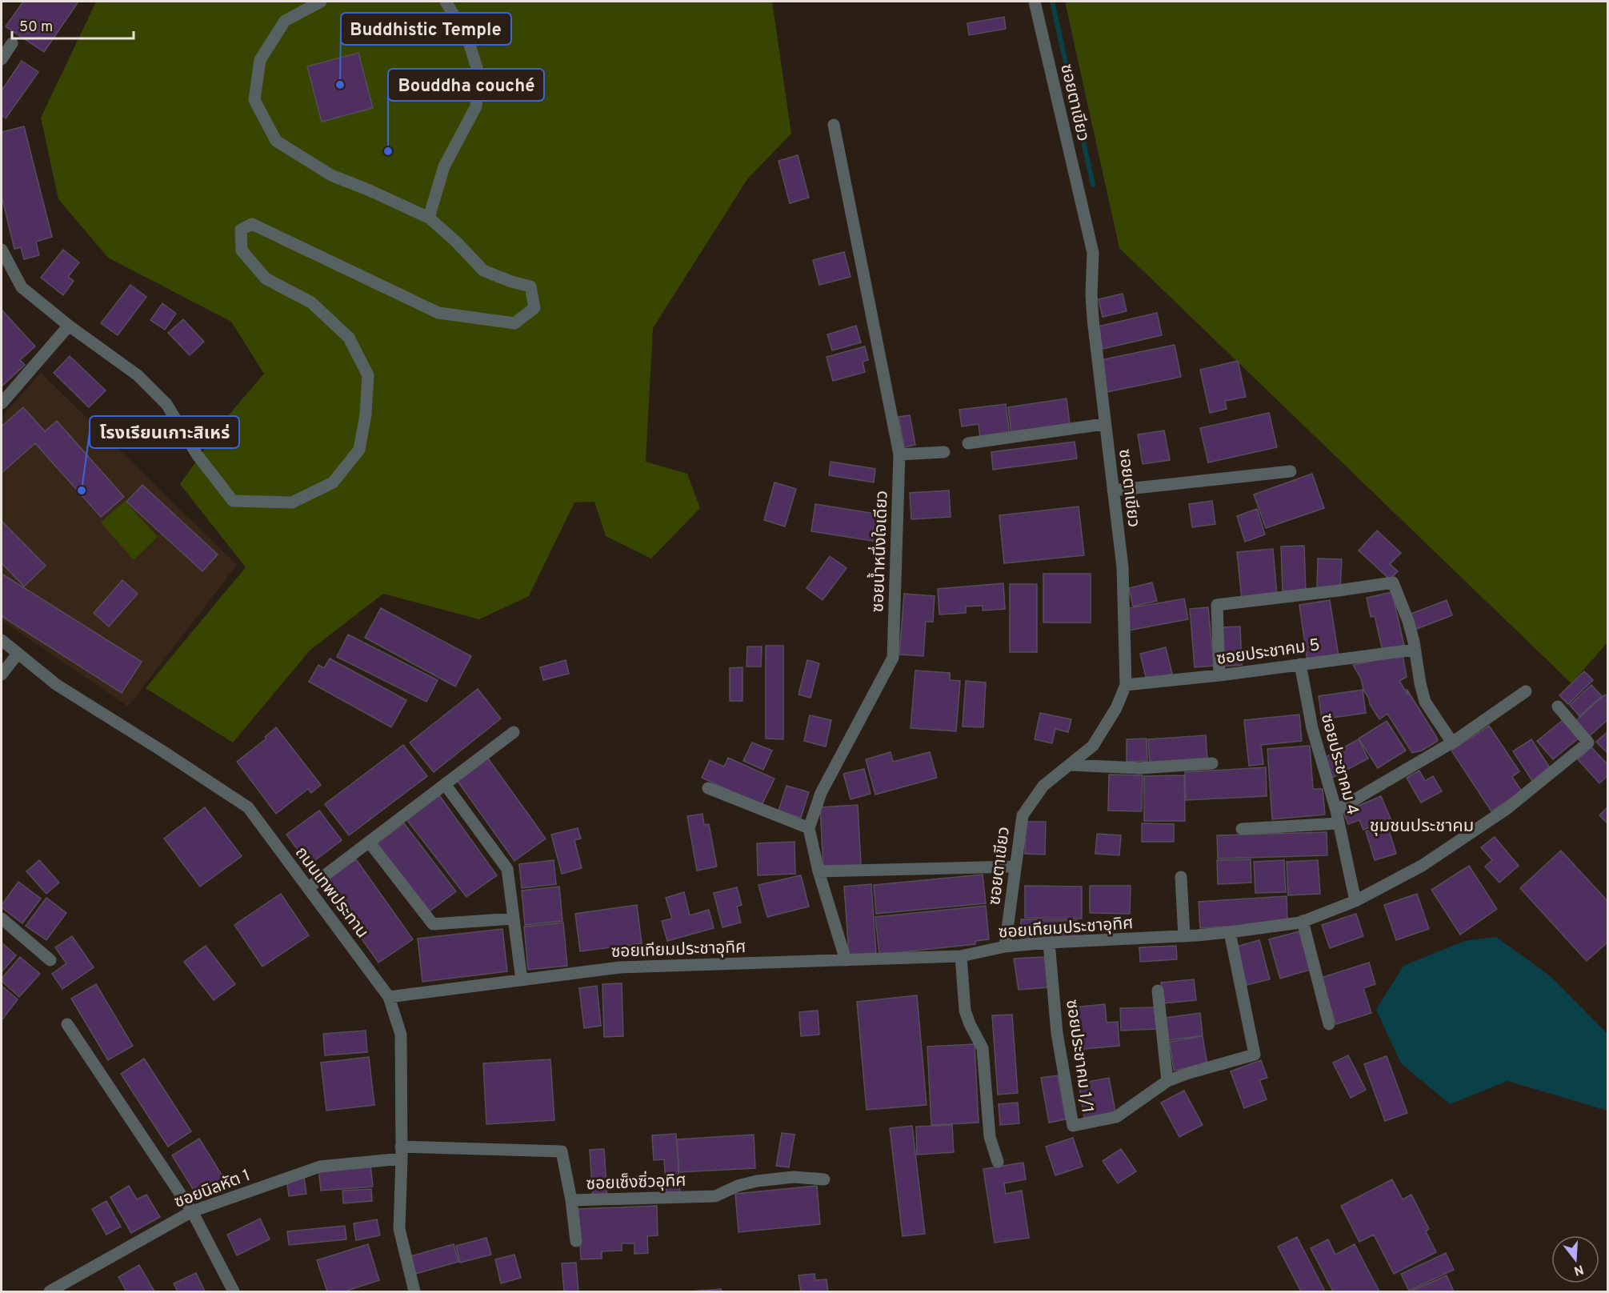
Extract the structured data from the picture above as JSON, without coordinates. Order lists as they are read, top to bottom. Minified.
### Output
{"streets":{"street":["ซอยตาเขียว","ซอยน้ำหนึ่งใจเดียว","ซอยประชาคม 5","ซอยประชาคม 4","ถนนเทพประทาน","ซอยเทียมประชาอุทิศ","ซอยประชาคม 1/1","ซอยเซ็งซิ่วอุทิศ","ซอยนิลหัต 1"]},"crossings":[["ซอยตาเขียว","ซอยประชาคม 5"],["ซอยตาเขียว","ซอยเทียมประชาอุทิศ"],["ซอยประชาคม 5","ซอยประชาคม 4"],["ซอยประชาคม 4","ซอยเทียมประชาอุทิศ"],["ถนนเทพประทาน","ซอยเทียมประชาอุทิศ"],["ถนนเทพประทาน","ซอยเซ็งซิ่วอุทิศ"],["ถนนเทพประทาน","ซอยนิลหัต 1"],["ซอยเทียมประชาอุทิศ","ซอยประชาคม 1/1"],["ซอยเซ็งซิ่วอุทิศ","ซอยนิลหัต 1"]],"districts":["ชุมชนประชาคม"],"places":["Buddhistic Temple","Bouddha couché","โรงเรียนเกาะสิเหร่"],"scale_bar":"50 m","north":"bottom"}
